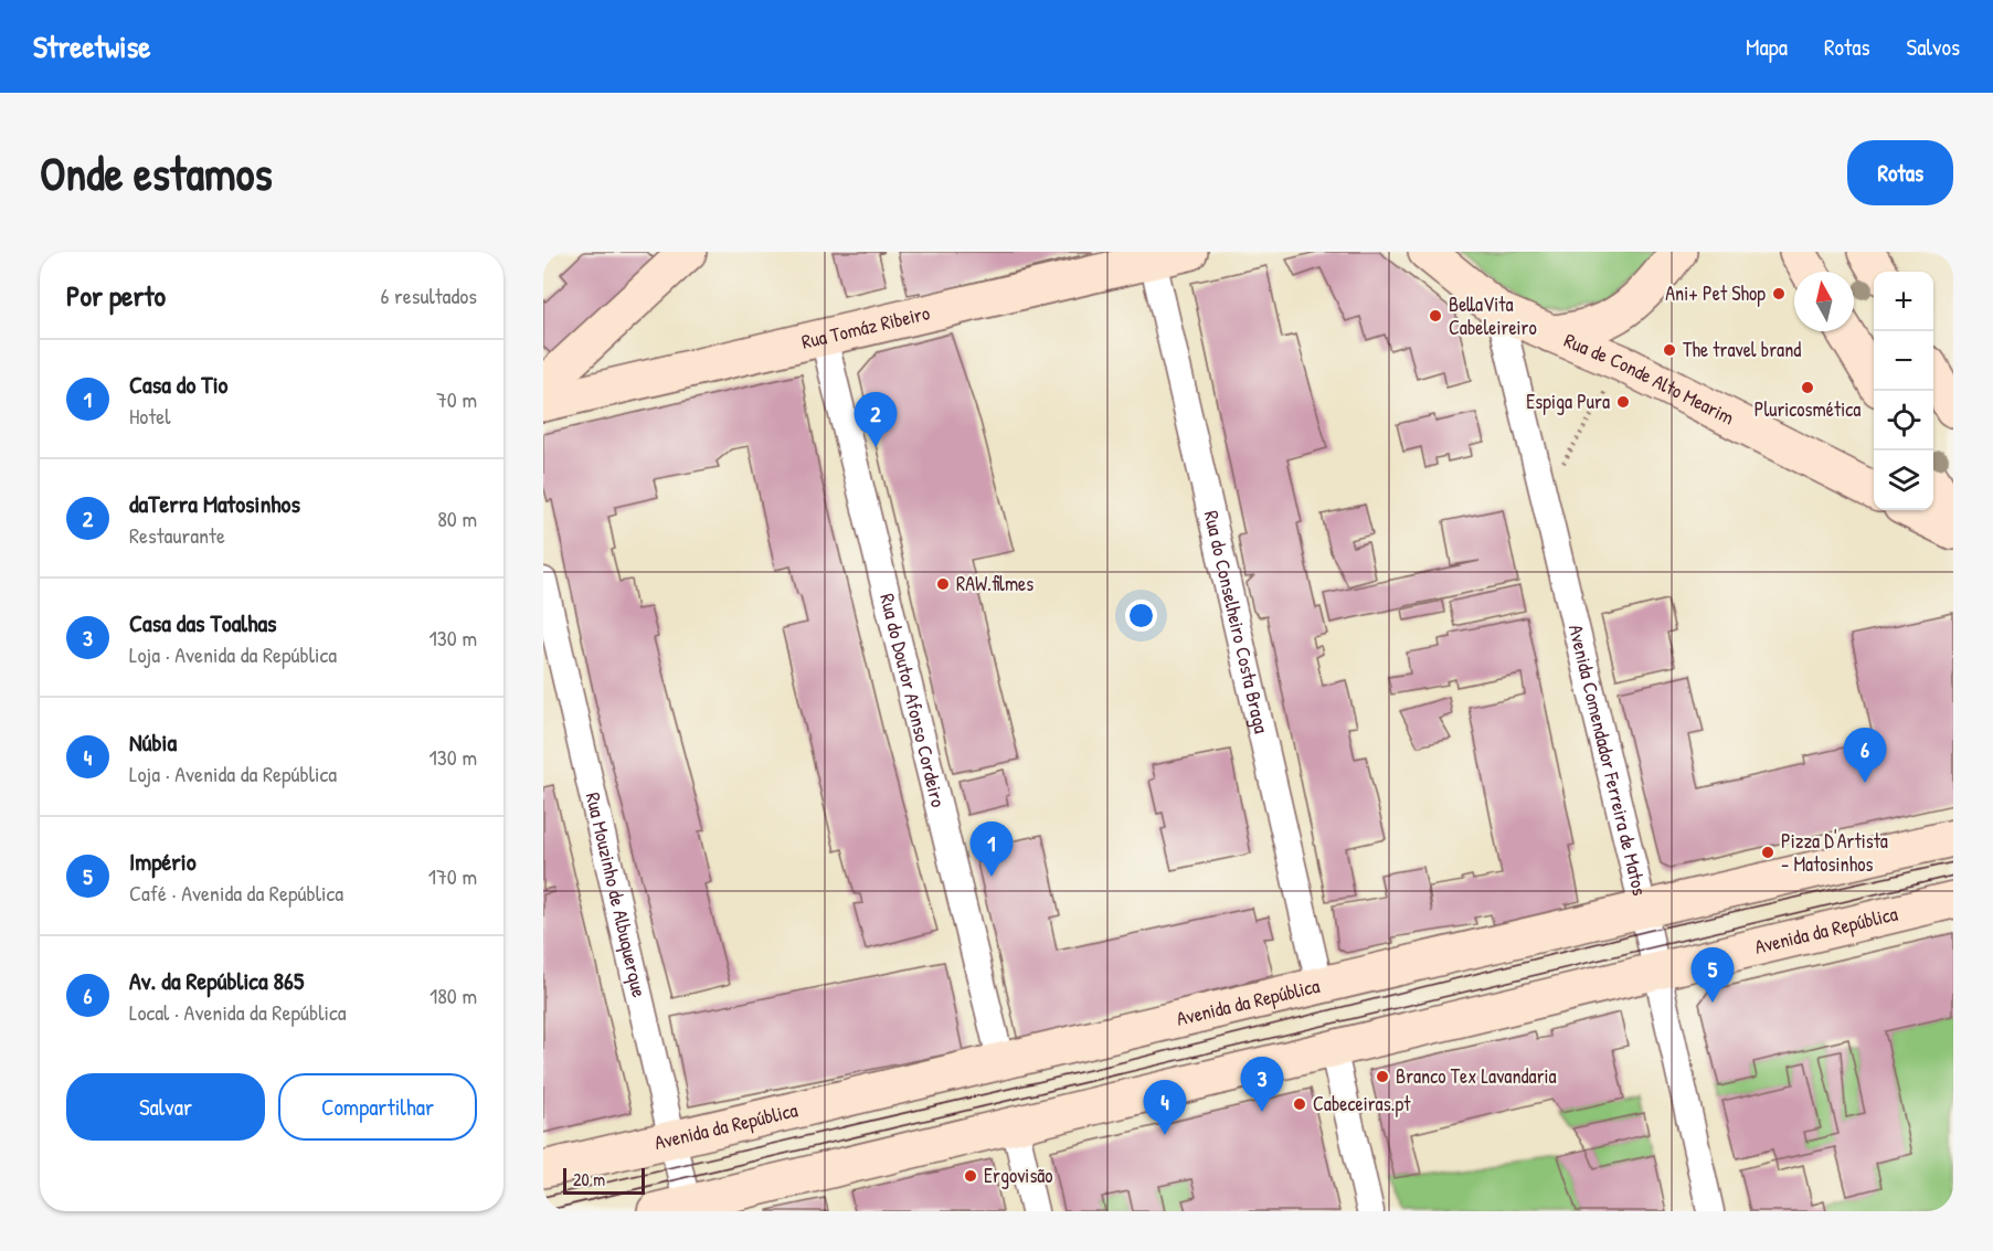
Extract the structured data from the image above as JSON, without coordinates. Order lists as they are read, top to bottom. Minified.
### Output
{"streets":{"main road":["Rua Tomáz Ribeiro","Rua de Conde Alto Mearim","Avenida da República"],"street":["Rua do Conselheiro Costa Braga","Rua do Doutor Afonso Cordeiro","Avenida Comendador Ferreira de Matos","Rua Mouzinho de Albuquerque"]},"crossings":[["Rua Tomáz Ribeiro","Rua do Conselheiro Costa Braga"],["Rua Tomáz Ribeiro","Rua do Doutor Afonso Cordeiro"],["Rua de Conde Alto Mearim","Avenida Comendador Ferreira de Matos"],["Rua do Conselheiro Costa Braga","Avenida da República"],["Rua do Doutor Afonso Cordeiro","Avenida da República"],["Avenida Comendador Ferreira de Matos","Avenida da República"],["Rua Mouzinho de Albuquerque","Avenida da República"]],"places":["Ani+ Pet Shop","BellaVita Cabeleireiro","The travel brand","Pluricosmética","Espiga Pura","RAW.filmes","Pizza D'Artista - Matosinhos","Branco Tex Lavandaria","Cabeceiras.pt","Ergovisão"],"scale_bar":"20 m","north":"top","page":{"header":"Streetwise","nav":["Mapa","Rotas","Salvos"],"buttons":["Rotas",["Salvar","Compartilhar"]],"title":"Onde estamos","heading":["Por perto","6 resultados"],"map_buttons":["+","−"],"list":[{"mark":"1","name":"Casa do Tio","note":"Hotel","value":"70 m"},{"mark":"2","name":"daTerra Matosinhos","note":"Restaurante","value":"80 m"},{"mark":"3","name":"Casa das Toalhas","note":"Loja · Avenida da República","value":"130 m"},{"mark":"4","name":"Núbia","note":"Loja · Avenida da República","value":"130 m"},{"mark":"5","name":"Império","note":"Café · Avenida da República","value":"170 m"},{"mark":"6","name":"Av. da República 865","note":"Local · Avenida da República","value":"180 m"}],"pins":["2","6","1","5","3","4"],"scale":"20 m"}}
